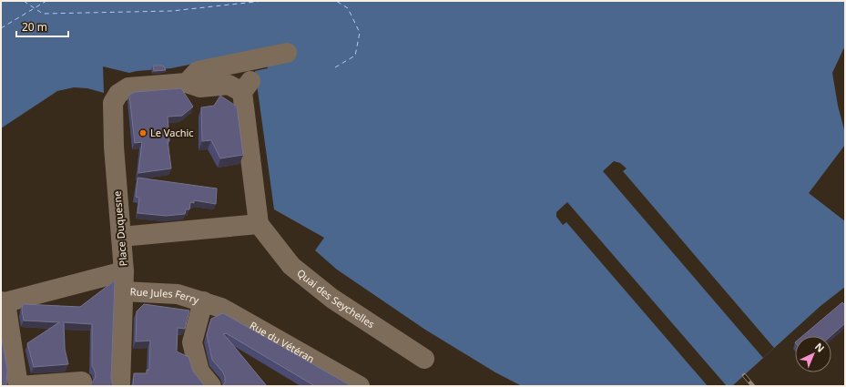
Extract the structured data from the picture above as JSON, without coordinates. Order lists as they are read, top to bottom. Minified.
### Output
{"streets":{"street":["Place Duquesne","Rue Jules Ferry","Quai des Seychelles","Rue du Vétéran"]},"crossings":[["Rue Jules Ferry","Rue du Vétéran"]],"places":["Le Vachic"],"scale_bar":"20 m","north":"top right"}
